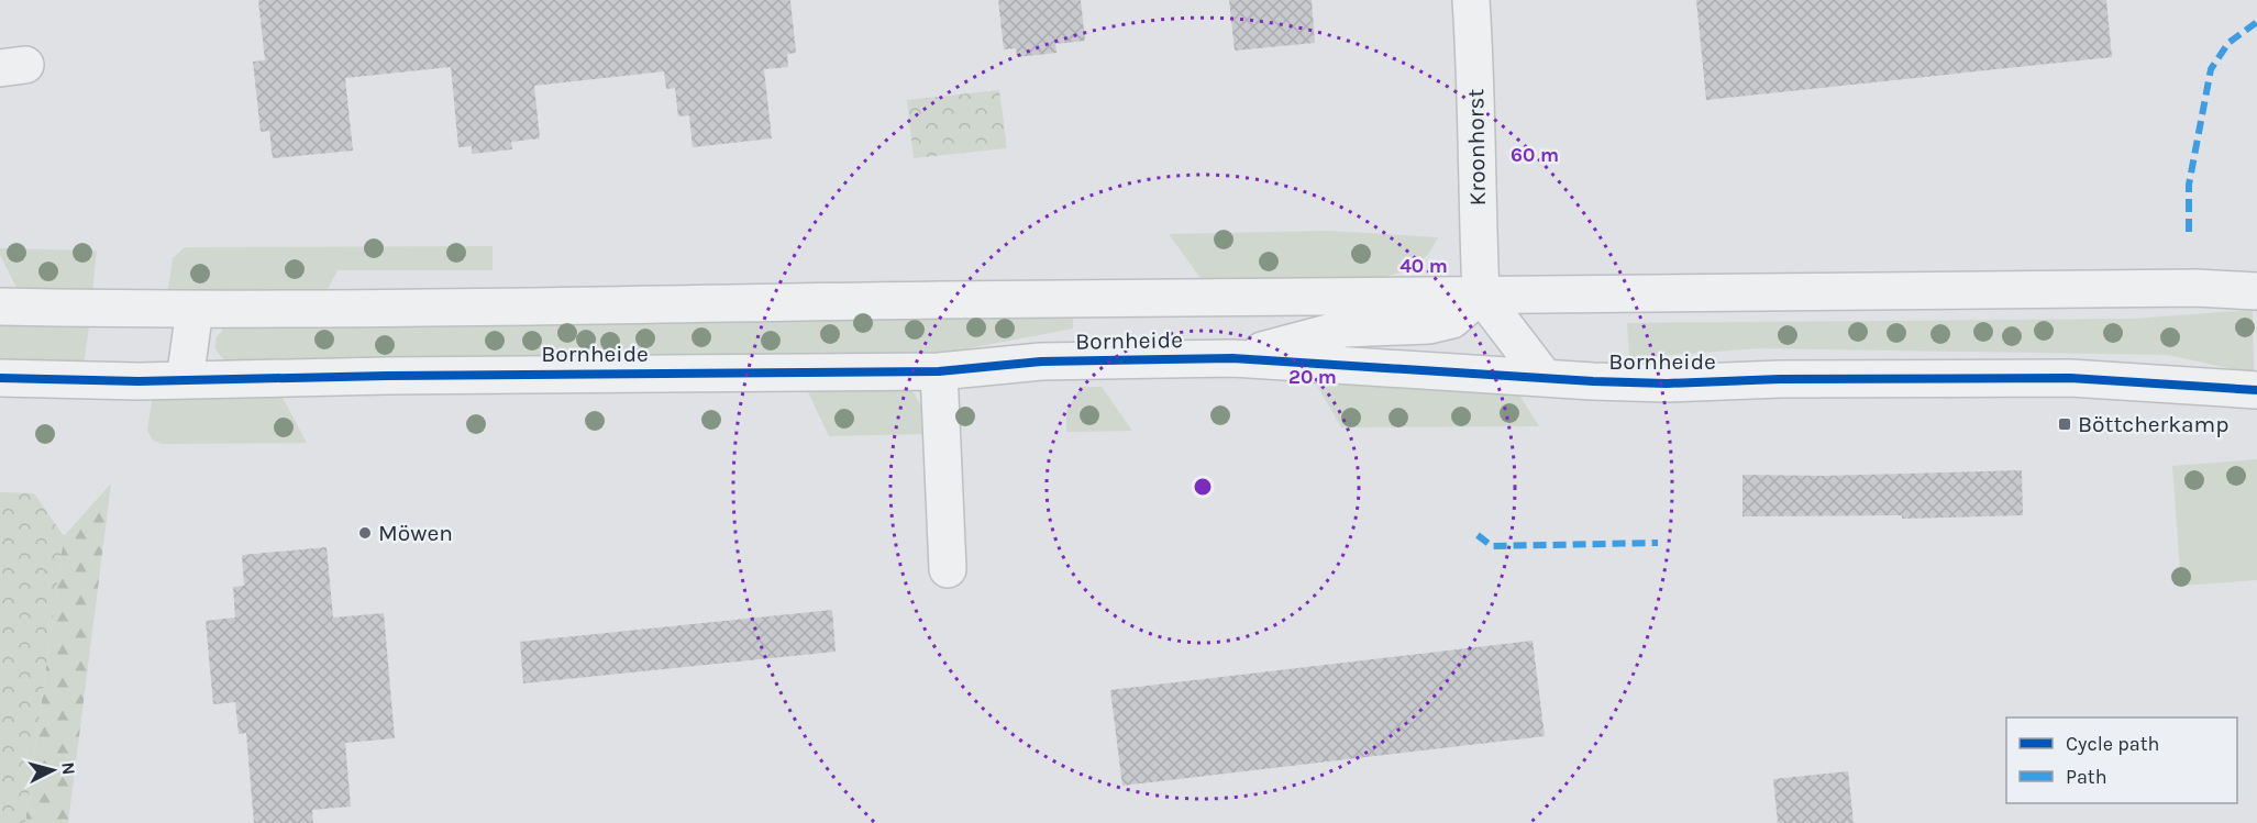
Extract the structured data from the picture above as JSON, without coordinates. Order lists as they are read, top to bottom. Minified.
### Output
{"streets":{"street":["Kroonhorst","Bornheide"]},"crossings":[["Kroonhorst","Bornheide"]],"places":{"transit":["Böttcherkamp"],"other":["Möwen"]},"legend":["Cycle path","Path"],"north":"right","rings":["60 m","40 m","20 m"]}
